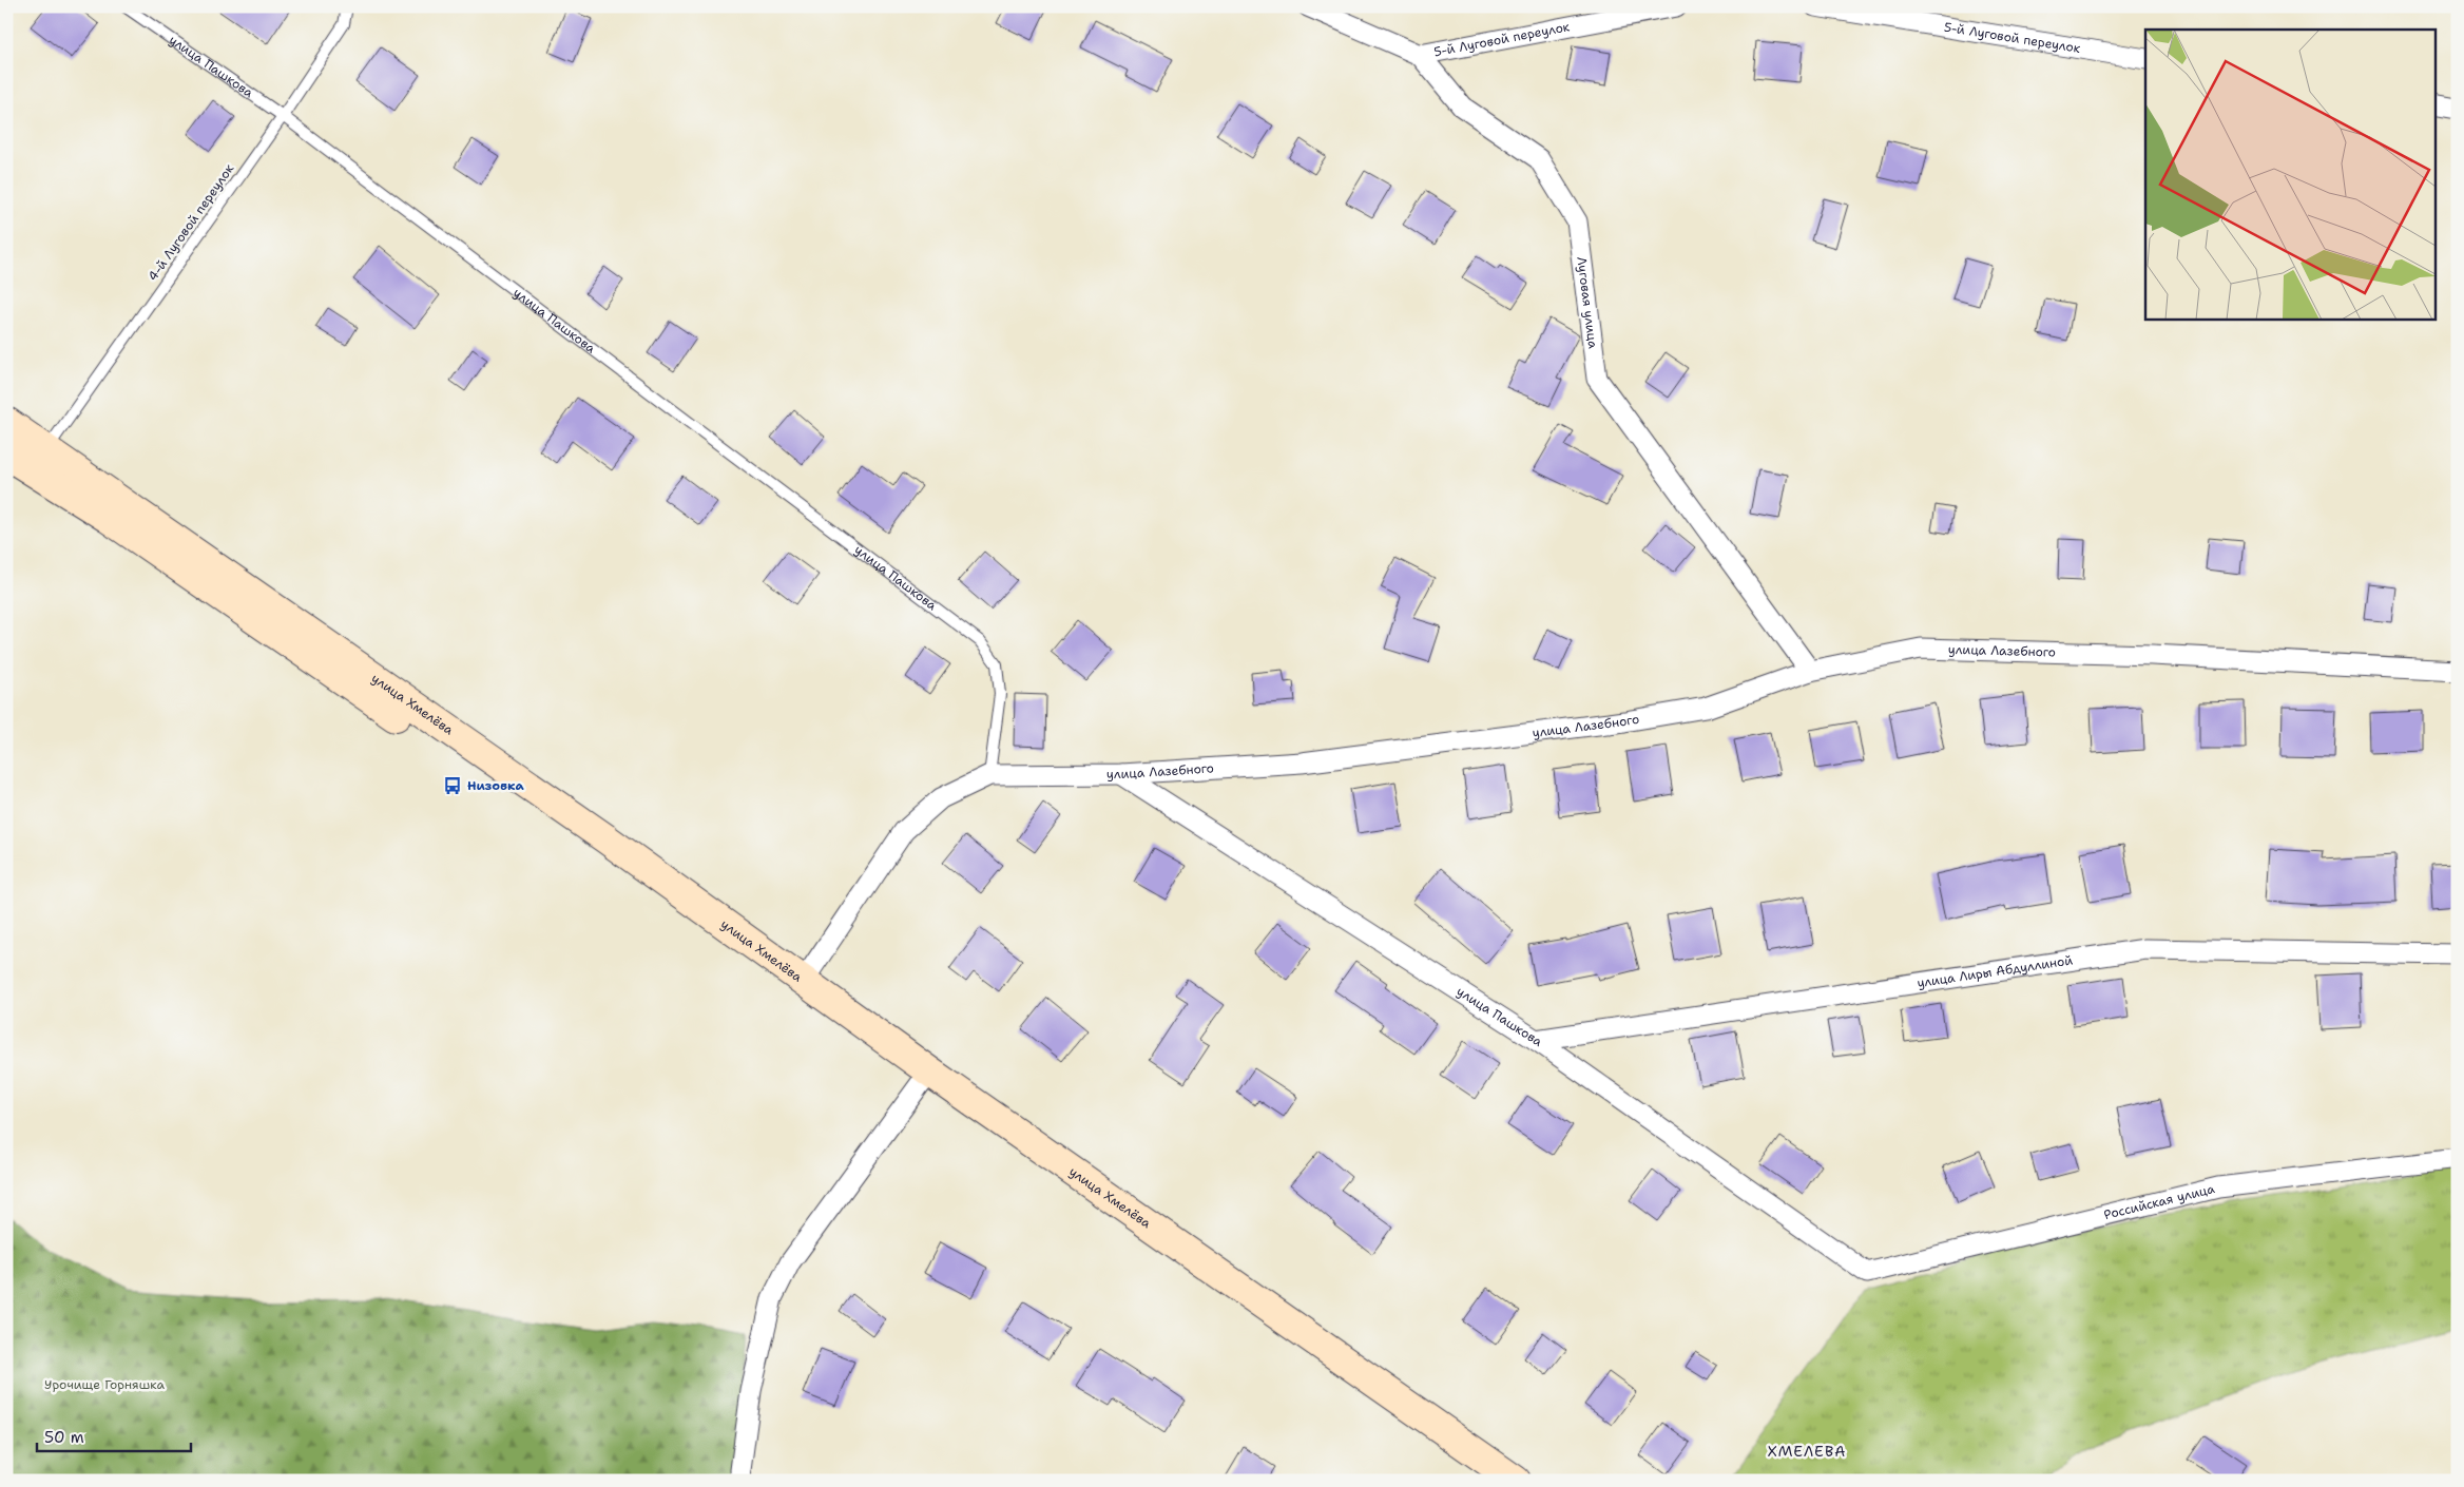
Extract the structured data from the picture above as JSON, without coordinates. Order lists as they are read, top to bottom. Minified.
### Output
{"streets":{"main road":["улица Хмелёва"],"street":["5-й Луговой переулок","улица Пашкова","Луговая улица","улица Лазебного","улица Лиры Абдуллиной","Российская улица"],"lane":["4-й Луговой переулок"]},"crossings":[["5-й Луговой переулок","Луговая улица"],["улица Пашкова","4-й Луговой переулок"],["улица Пашкова","улица Лазебного"],["улица Пашкова","улица Лиры Абдуллиной"],["улица Пашкова","Российская улица"],["4-й Луговой переулок","улица Хмелёва"],["Луговая улица","улица Лазебного"],["улица Лазебного","улица Хмелёва"]],"districts":["ХМЕЛЕВА"],"parks":["Урочище Горняшка"],"places":{"bus stop":["Низовка"]},"scale_bar":"50 m"}
